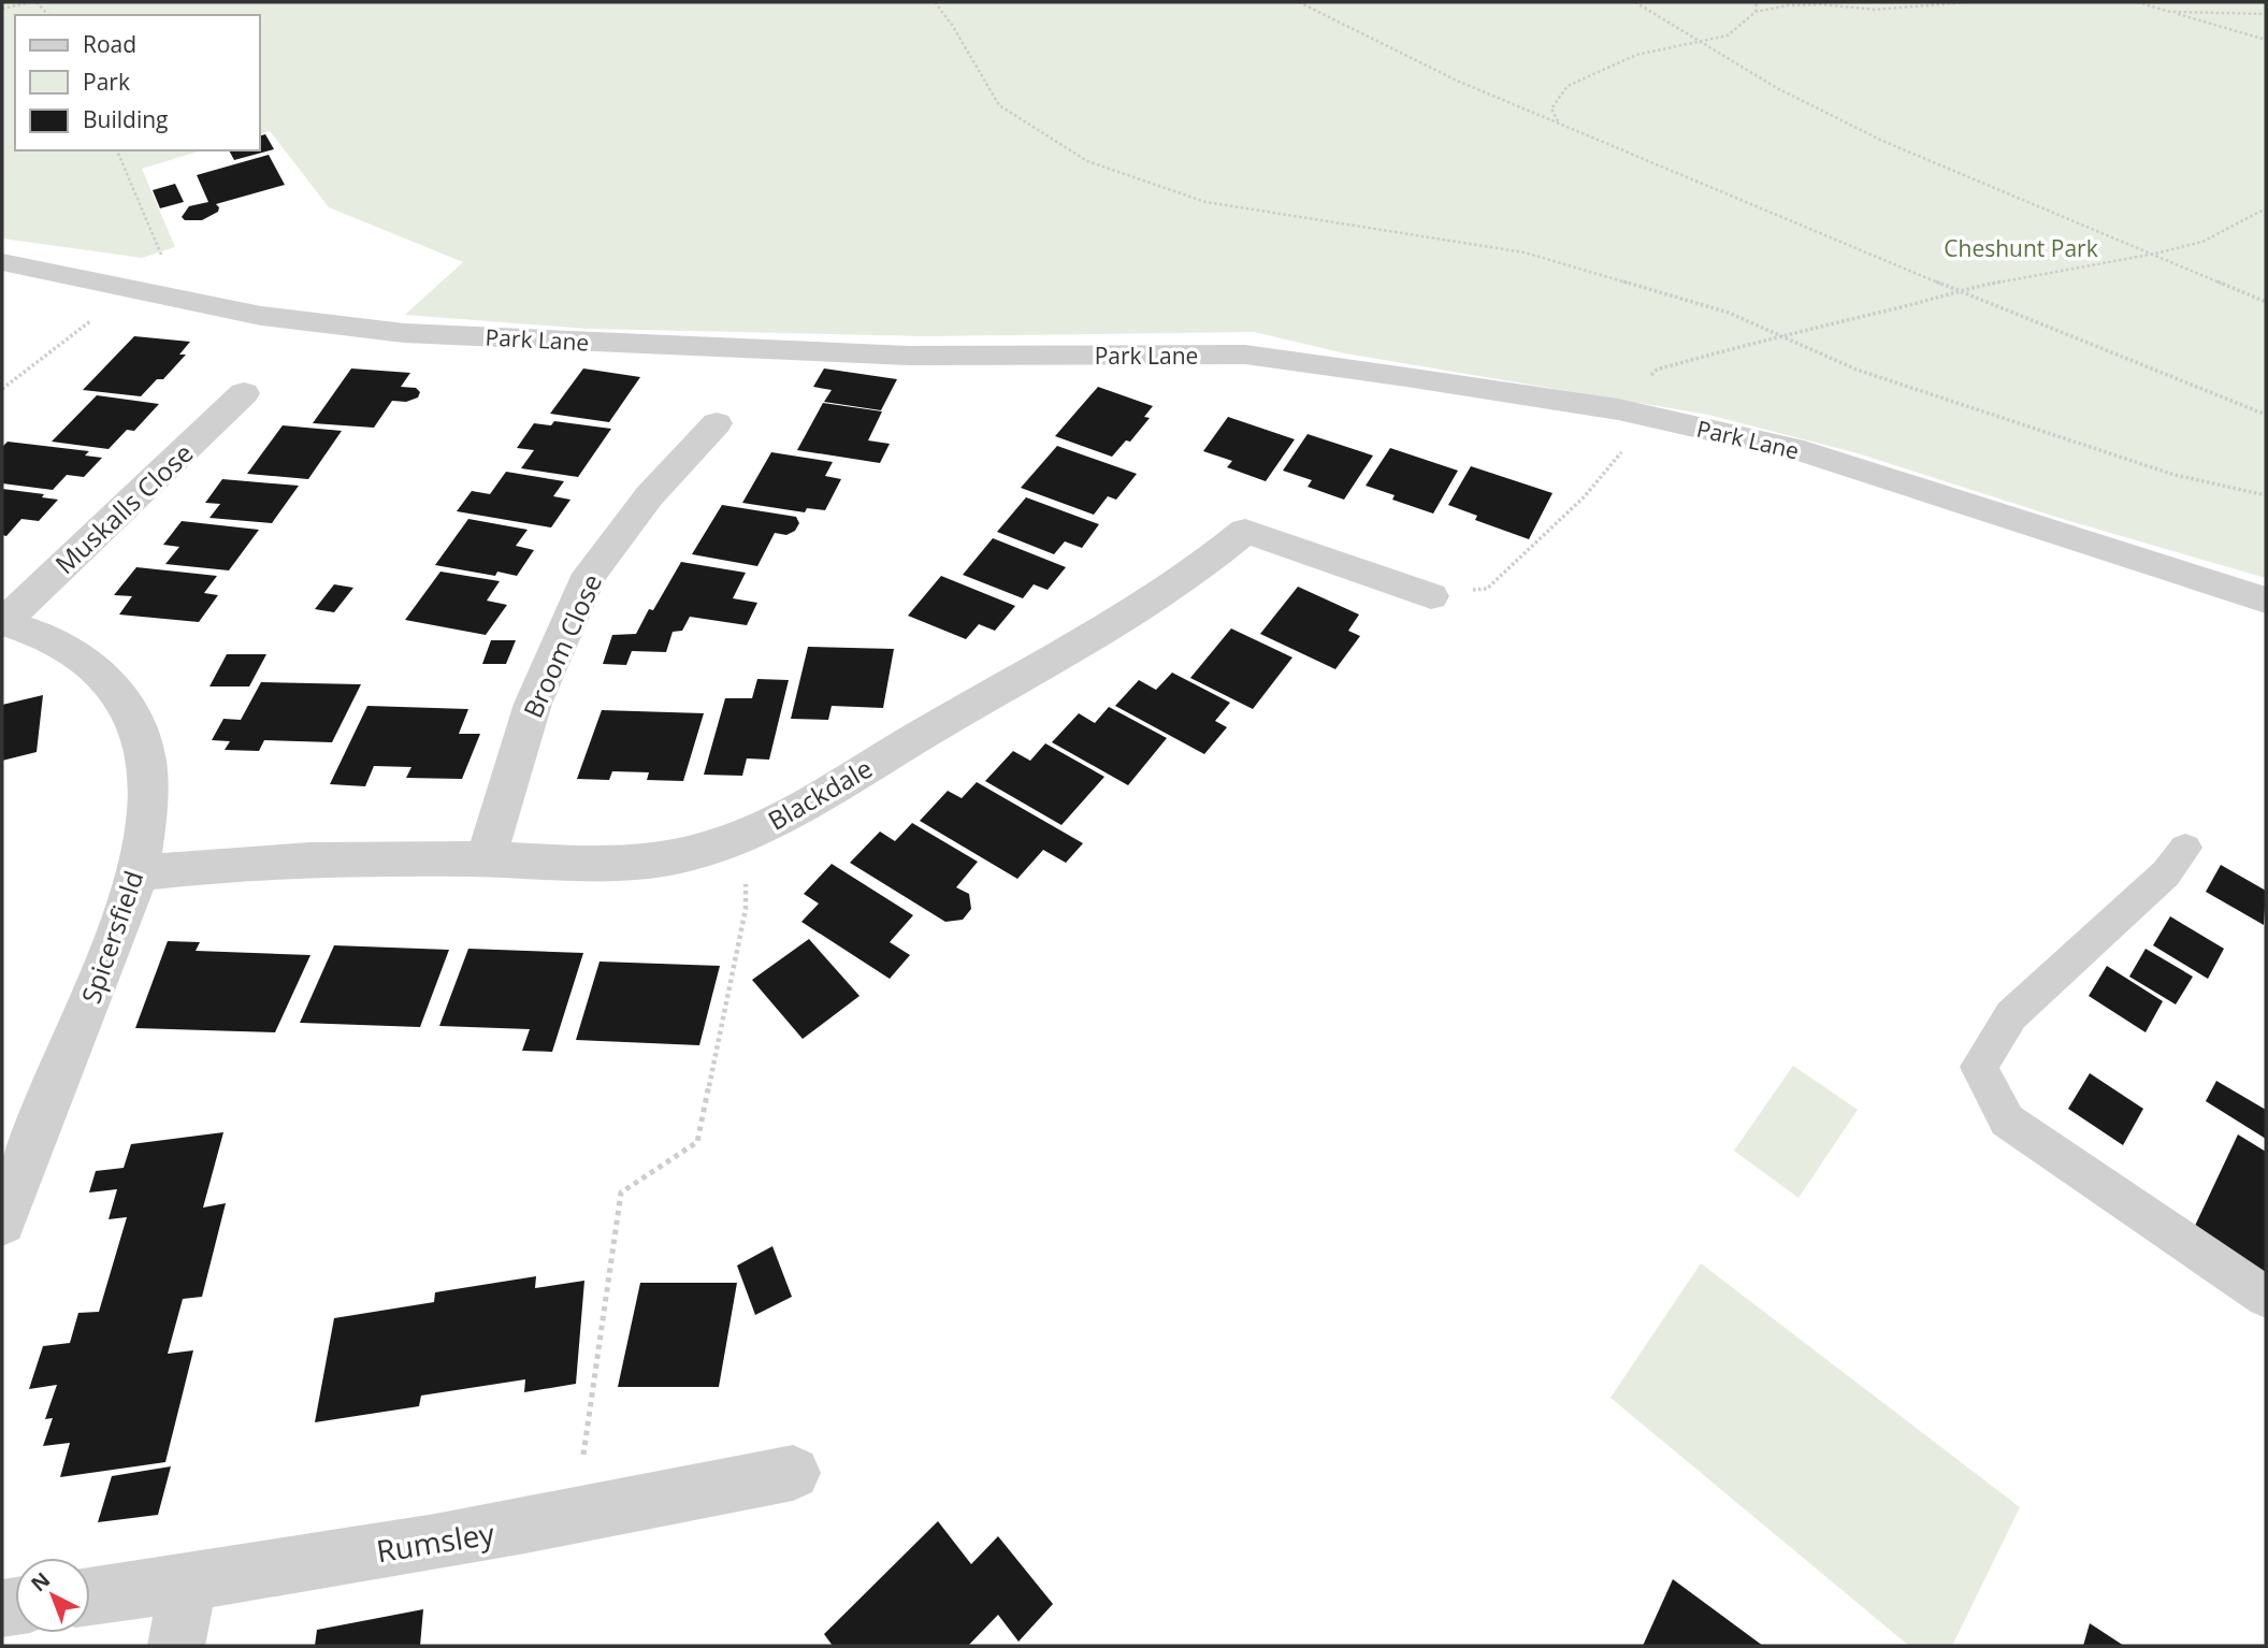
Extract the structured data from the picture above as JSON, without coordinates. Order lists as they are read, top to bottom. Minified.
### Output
{"streets":{"street":["Park Lane","Muskalls Close","Broom Close","Blackdale","Spicersfield","Rumsley"]},"crossings":[["Muskalls Close","Spicersfield"],["Broom Close","Blackdale"],["Blackdale","Spicersfield"]],"parks":["Cheshunt Park"],"legend":["Road","Park","Building"],"north":"top left"}
